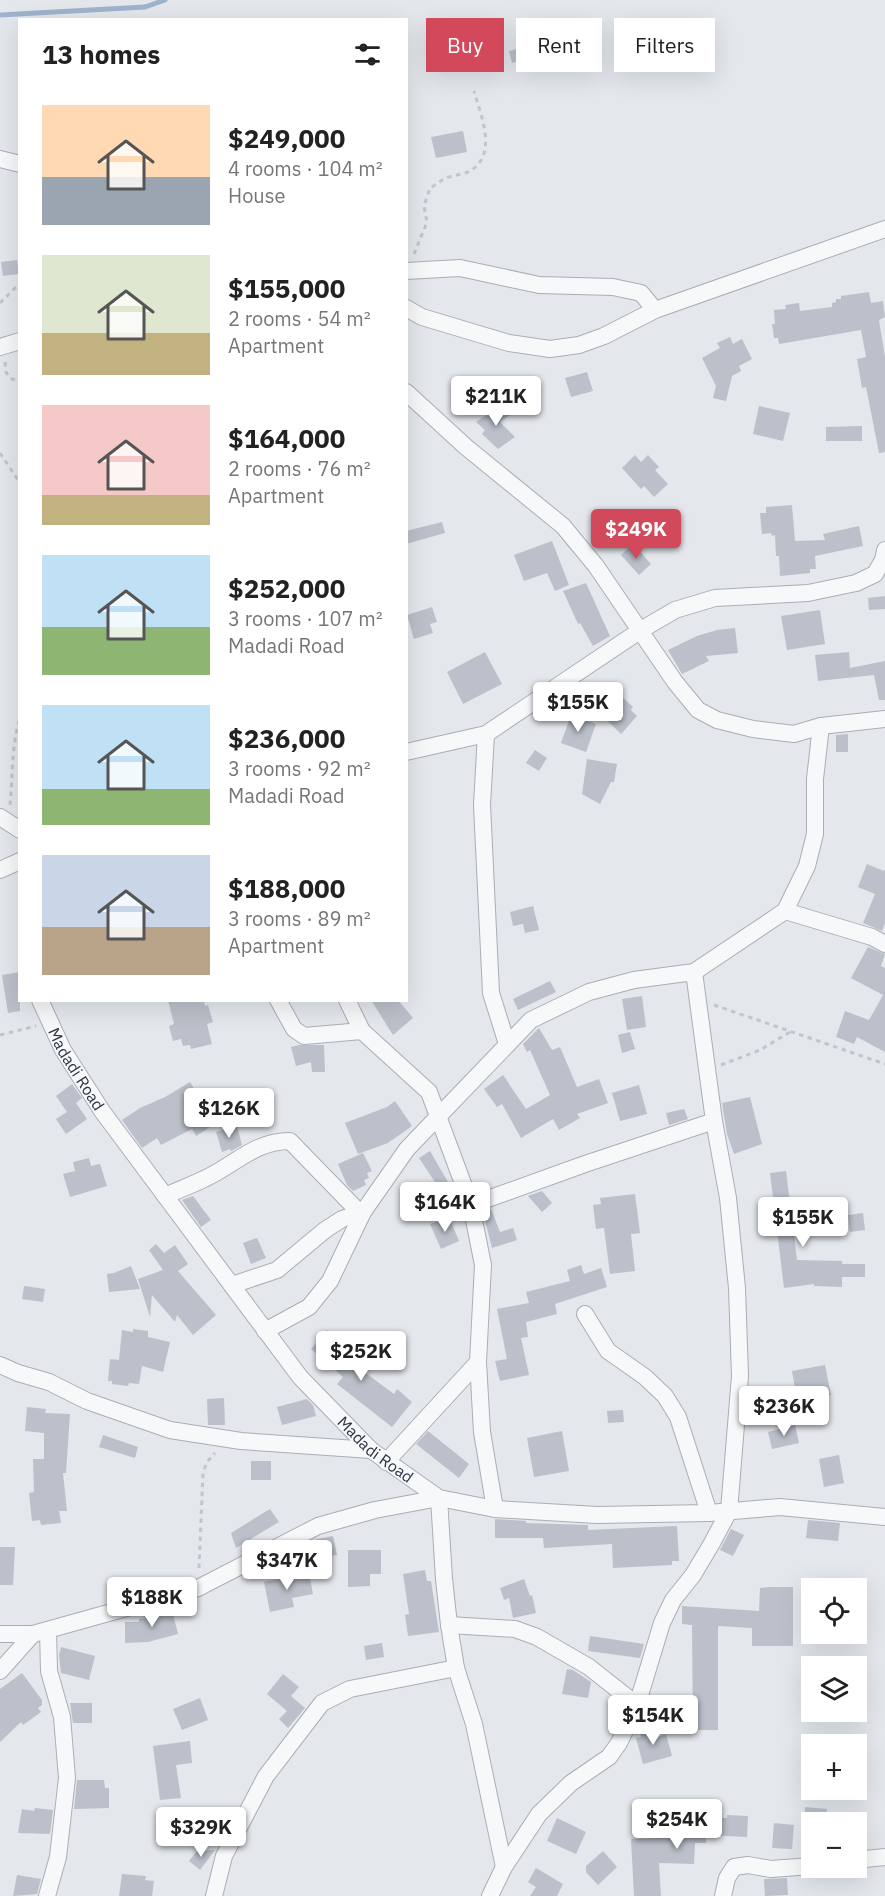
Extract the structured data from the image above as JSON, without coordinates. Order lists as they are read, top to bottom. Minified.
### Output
{"streets":{"street":["Madadi Road"]},"page":{"chip":["Buy","Rent","Filters"],"heading":"13 homes","list":[{"name":"$249,000","note":"4 rooms · 104 m² · House"},{"name":"$155,000","note":"2 rooms · 54 m² · Apartment"},{"name":"$164,000","note":"2 rooms · 76 m² · Apartment"},{"name":"$252,000","note":"3 rooms · 107 m² · Madadi Road"},{"name":"$236,000","note":"3 rooms · 92 m² · Madadi Road"},{"name":"$188,000","note":"3 rooms · 89 m² · Apartment"}],"price":["$211K","$249K","$155K","$126K","$164K","$155K","$252K","$236K","$347K","$188K","$154K","$254K","$329K"],"map_buttons":["+","−"]}}
